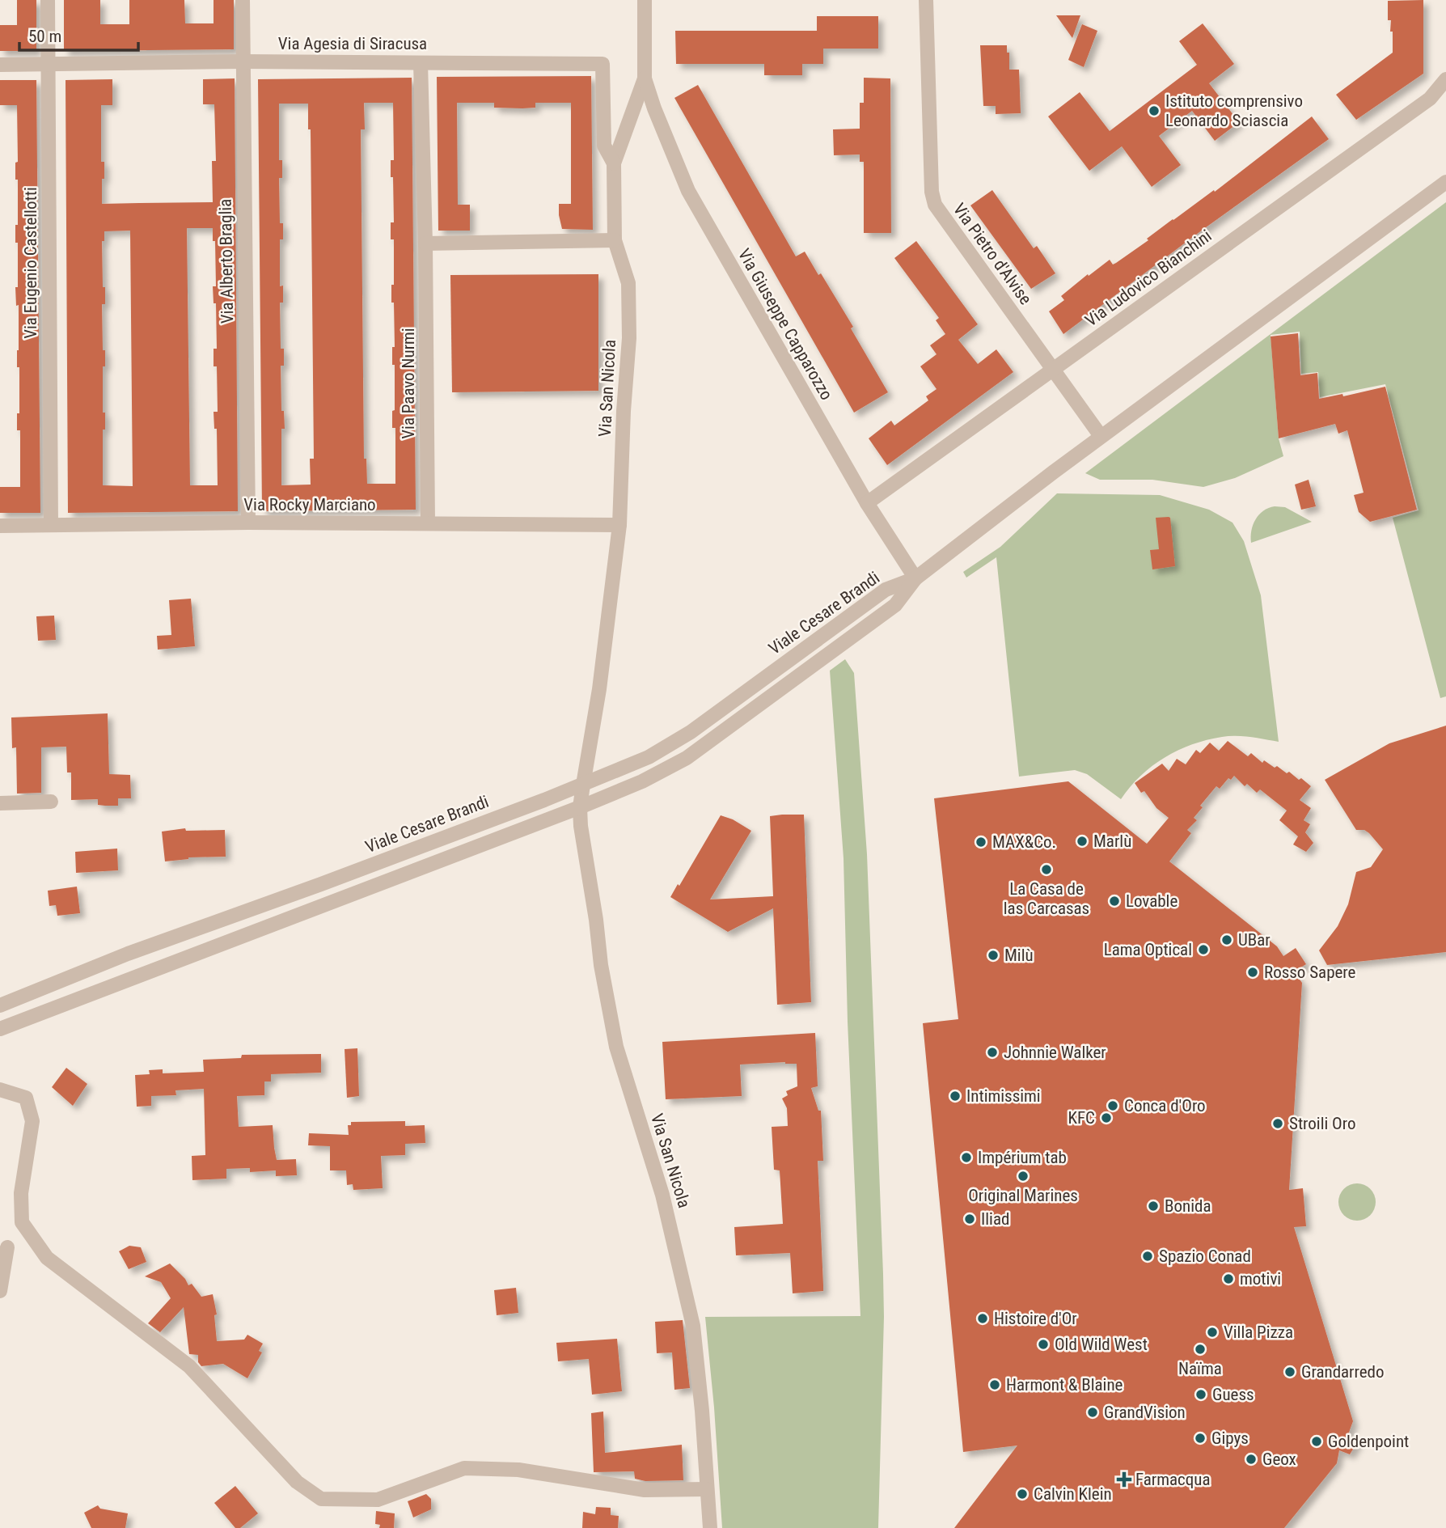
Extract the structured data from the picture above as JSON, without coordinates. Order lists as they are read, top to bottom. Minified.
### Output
{"streets":{"street":["Via Agesia di Siracusa","Via Pietro d'Alvise","Via Alberto Braglia","Via Eugenio Castellotti","Via Ludovico Bianchini","Via Giuseppe Capparozzo","Via Paavo Nurmi","Via San Nicola","Via Rocky Marciano","Viale Cesare Brandi"]},"crossings":[["Via Agesia di Siracusa","Via Alberto Braglia"],["Via Agesia di Siracusa","Via Eugenio Castellotti"],["Via Agesia di Siracusa","Via Paavo Nurmi"],["Via Agesia di Siracusa","Via San Nicola"],["Via Pietro d'Alvise","Via Ludovico Bianchini"],["Via Alberto Braglia","Via Rocky Marciano"],["Via Eugenio Castellotti","Via Rocky Marciano"],["Via Ludovico Bianchini","Via Giuseppe Capparozzo"],["Via Giuseppe Capparozzo","Via San Nicola"],["Via Giuseppe Capparozzo","Viale Cesare Brandi"],["Via Paavo Nurmi","Via Rocky Marciano"],["Via San Nicola","Via Rocky Marciano"],["Via San Nicola","Viale Cesare Brandi"]],"places":{"other":["Istituto comprensivo Leonardo Sciascia","Marlù","MAX&Co.","La Casa de las Carcasas","Lovable","UBar","Lama Optical","Milù","Rosso Sapere","Johnnie Walker","Intimissimi","Conca d'Oro","KFC","Stroili Oro","Impérium tab","Original Marines","Bonida","Iliad","Spazio Conad","motivi","Histoire d'Or","Villa Pizza","Old Wild West","Naïma","Grandarredo","Harmont & Blaine","Guess","GrandVision","Gipys","Goldenpoint","Geox","Calvin Klein"],"health":["Farmacqua"]},"scale_bar":"50 m"}
